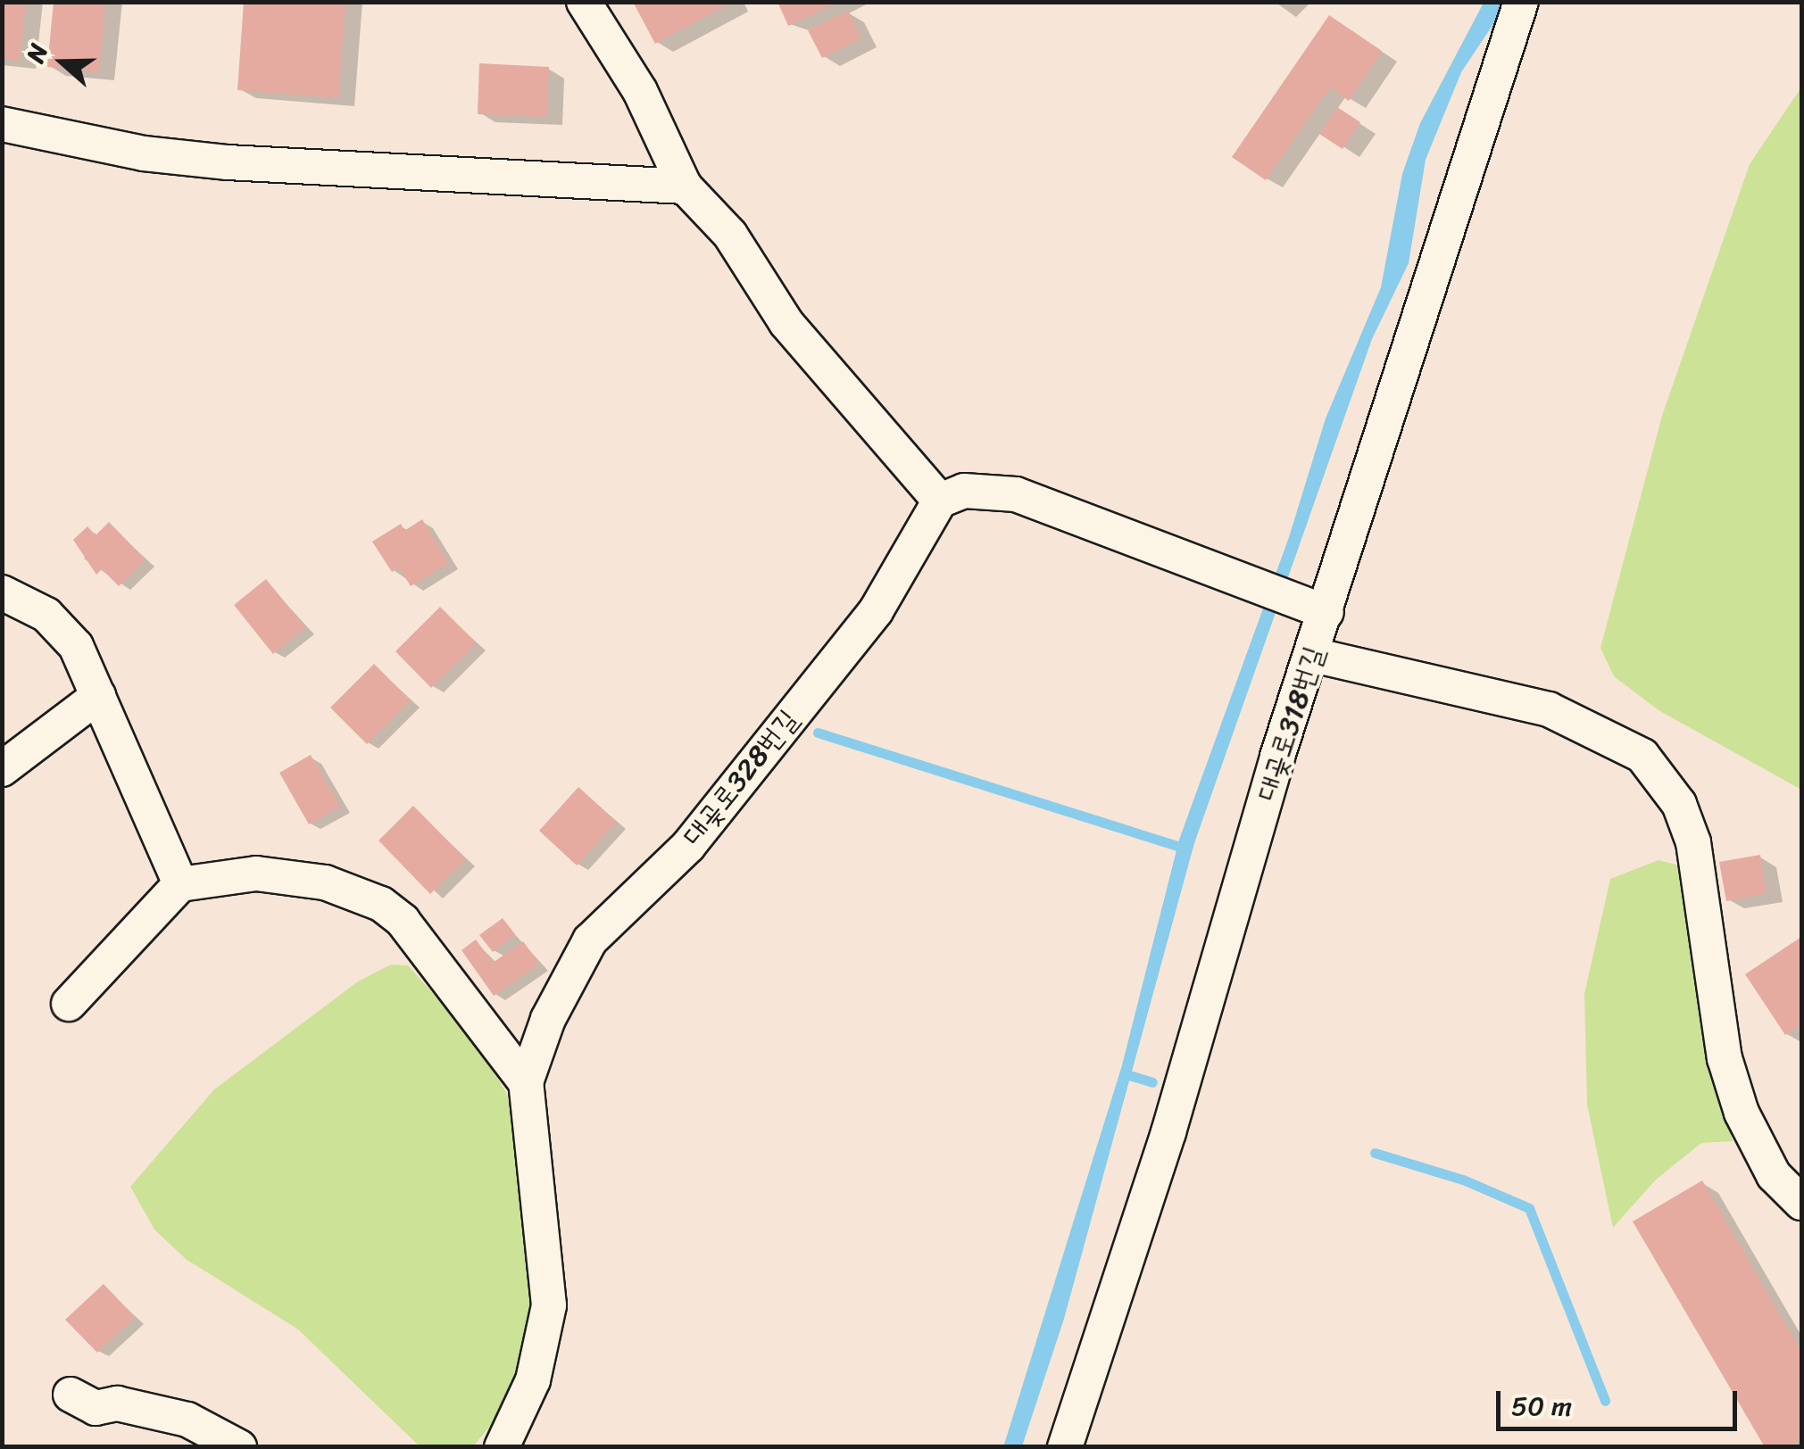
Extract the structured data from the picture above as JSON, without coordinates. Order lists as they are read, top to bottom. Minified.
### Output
{"streets":{"street":["대곶로318번길","대곶로328번길"]},"scale_bar":"50 m","north":"left"}
